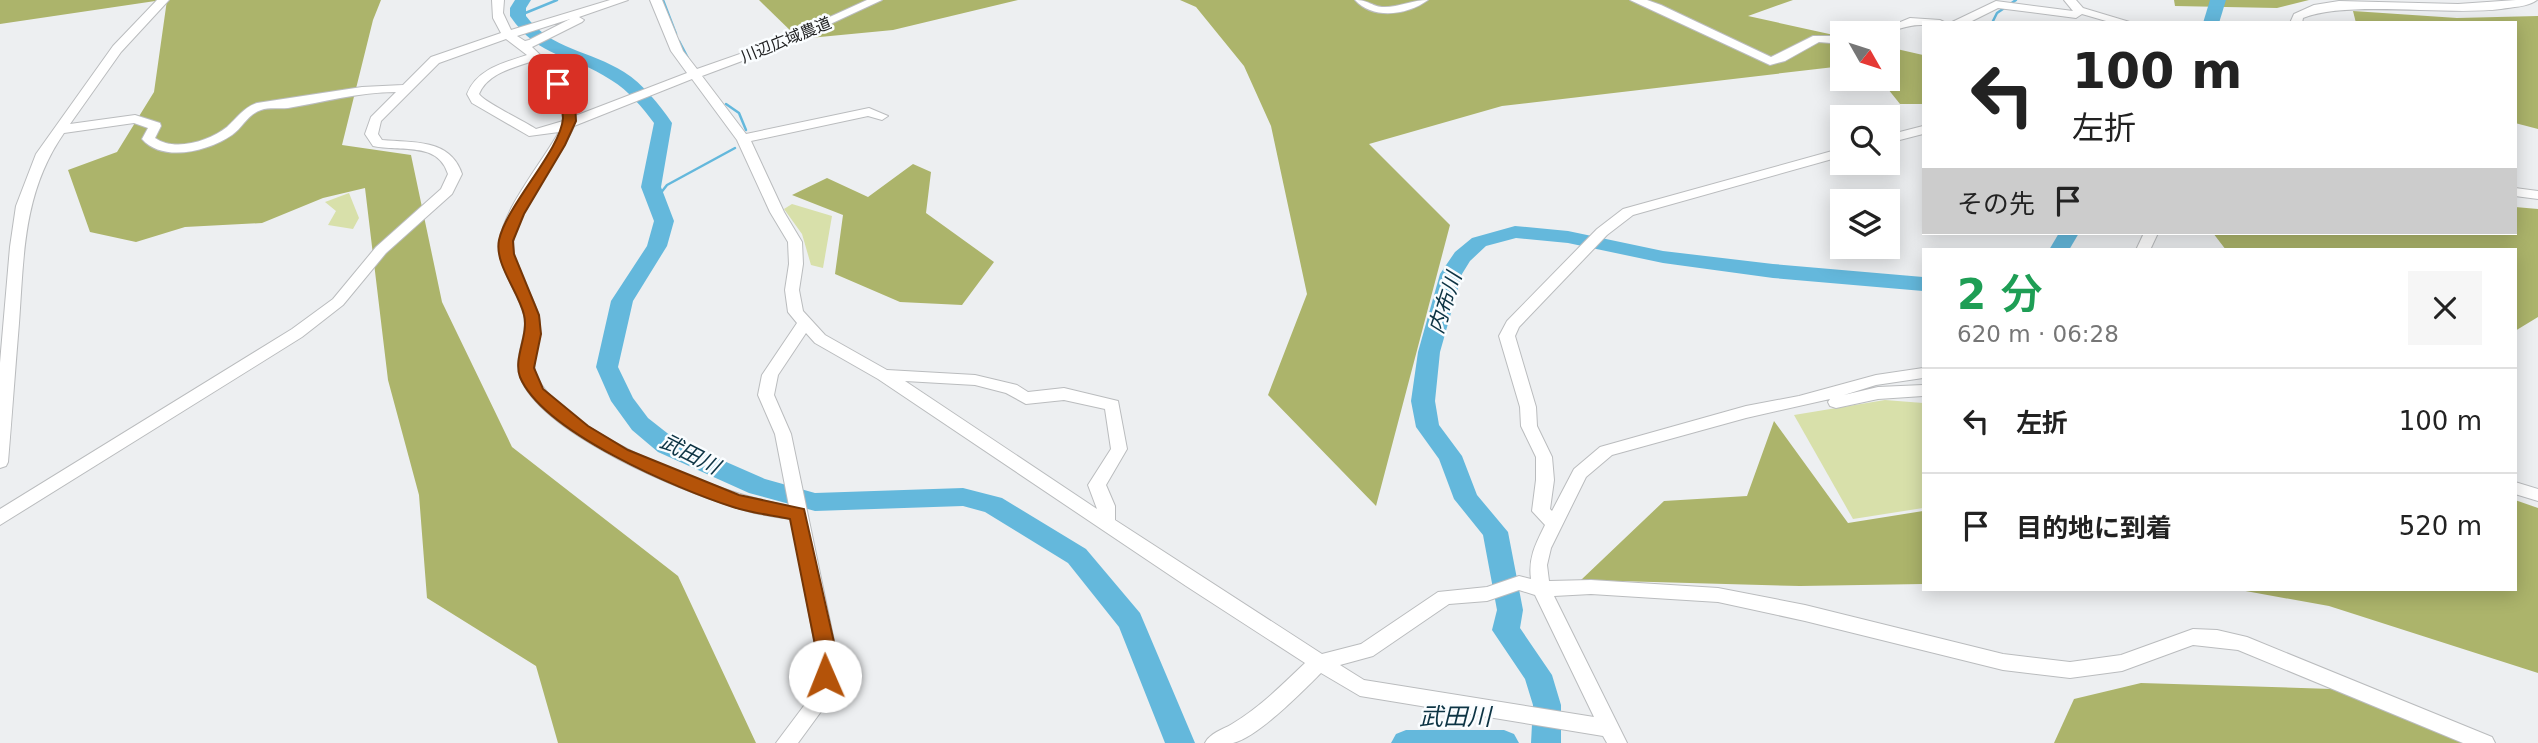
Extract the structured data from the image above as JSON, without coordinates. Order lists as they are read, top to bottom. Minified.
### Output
{"streets":{"street":["川辺広域農道"]},"water":["内布川","武田川"],"north":"bottom right","page":{"turn":["100 m","左折"],"then":"その先","heading":["2 分","620 m · 06:28"],"list":[{"name":"左折","value":"100 m"},{"name":"目的地に到着","value":"520 m"}]}}
